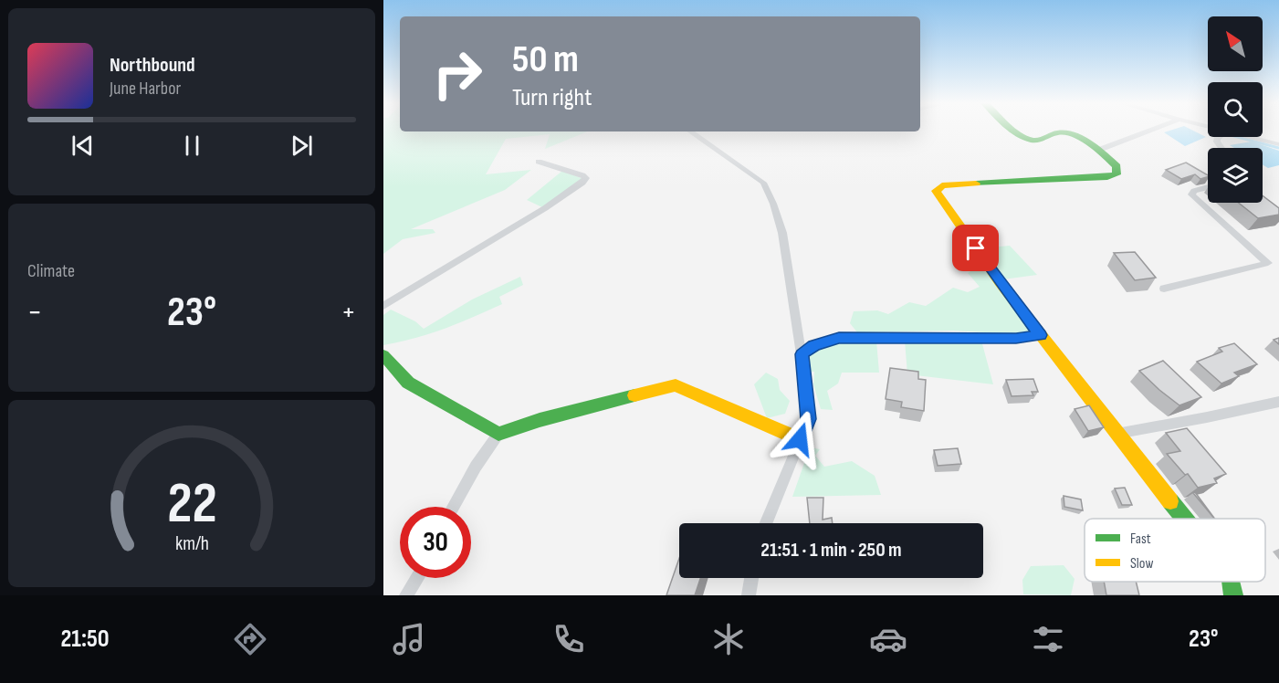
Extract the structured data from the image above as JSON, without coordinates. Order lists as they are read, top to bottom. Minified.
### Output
{"legend":["Fast","Slow"],"north":"top left","page":{"turn":["50 m","Turn right"],"song":["Northbound","June Harbor"],"tile":"Climate","heat":["−","23°","+"],"limit":"30","trip":"21:51 · 1 min · 250 m","tabs":["21:50","23°"],"gauge":["22","km/h"]}}
